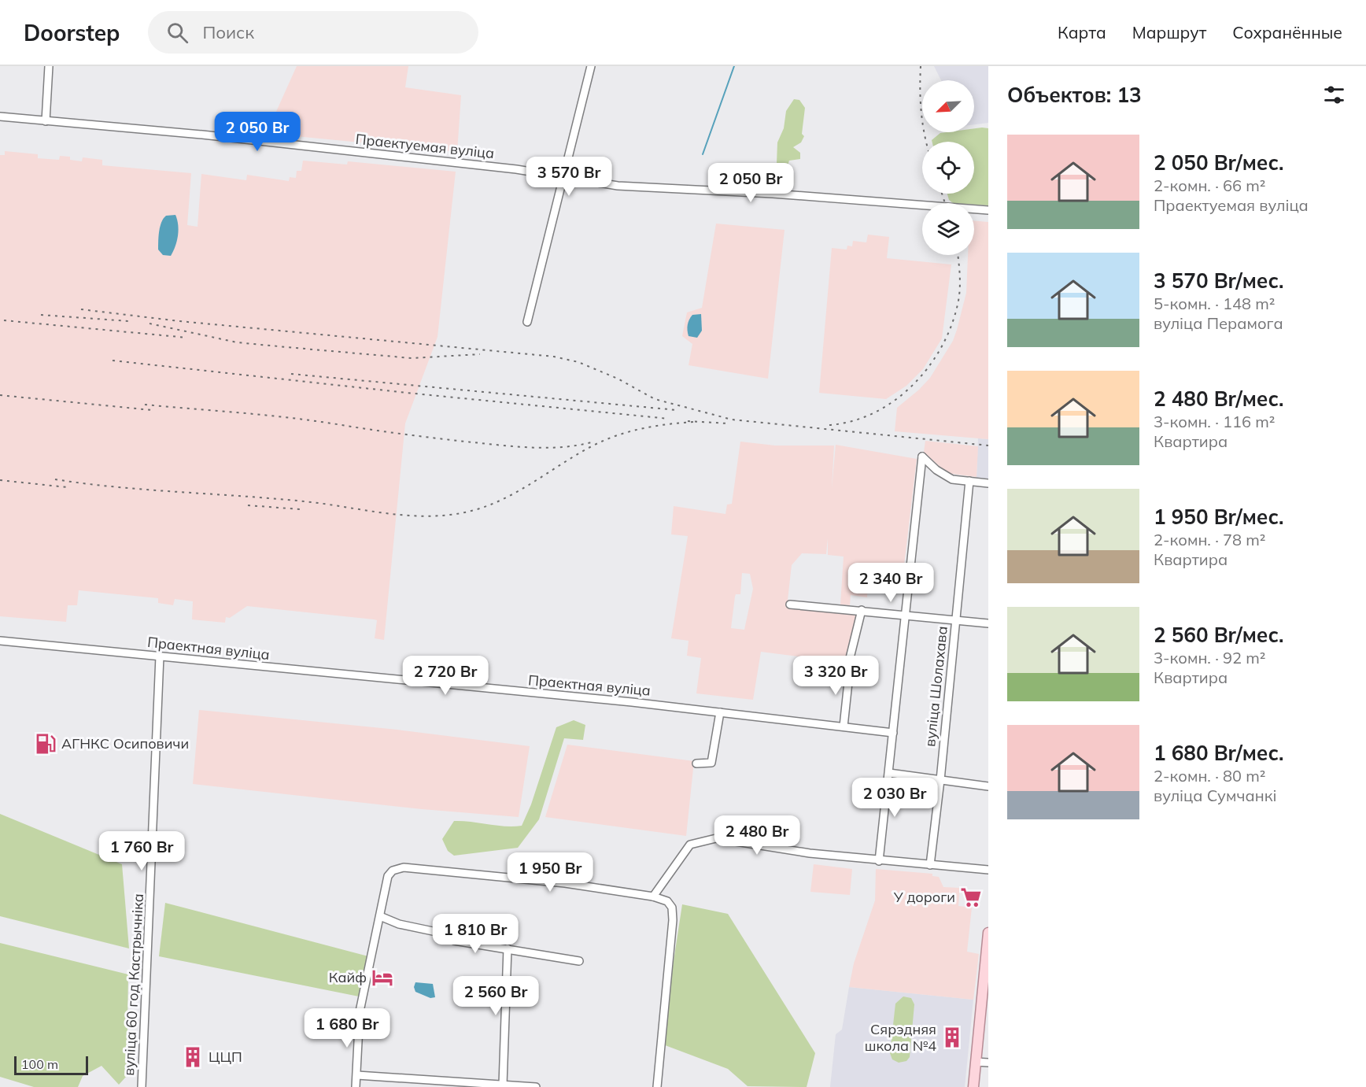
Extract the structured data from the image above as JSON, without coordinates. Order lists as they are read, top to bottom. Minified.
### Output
{"streets":{"street":["Праектуемая вуліца","Праектная вуліца","вуліца Шолахава","вуліца 60 год Кастрычніка"]},"crossings":[["Праектная вуліца","вуліца 60 год Кастрычніка"]],"places":{"fuel station":["АГНКС Осиповичи"],"supermarket":["У дороги"],"hotel":["Кайф"],"building":["Сярэдняя школа №4","ЦЦП"]},"scale_bar":"100 m","north":"bottom left","page":{"header":"Doorstep","search":"Поиск","nav":["Карта","Маршрут","Сохранённые"],"heading":"Объектов: 13","price":["2 050 Br","3 570 Br","2 050 Br","2 340 Br","2 720 Br","3 320 Br","2 030 Br","2 480 Br","1 760 Br","1 950 Br","1 810 Br","2 560 Br","1 680 Br"],"list":[{"name":"2 050 Br/мес.","note":"2-комн. · 66 m² · Праектуемая вуліца"},{"name":"3 570 Br/мес.","note":"5-комн. · 148 m² · вуліца Перамога"},{"name":"2 480 Br/мес.","note":"3-комн. · 116 m² · Квартира"},{"name":"1 950 Br/мес.","note":"2-комн. · 78 m² · Квартира"},{"name":"2 560 Br/мес.","note":"3-комн. · 92 m² · Квартира"},{"name":"1 680 Br/мес.","note":"2-комн. · 80 m² · вуліца Сумчанкі"}],"scale":"100 m"}}
